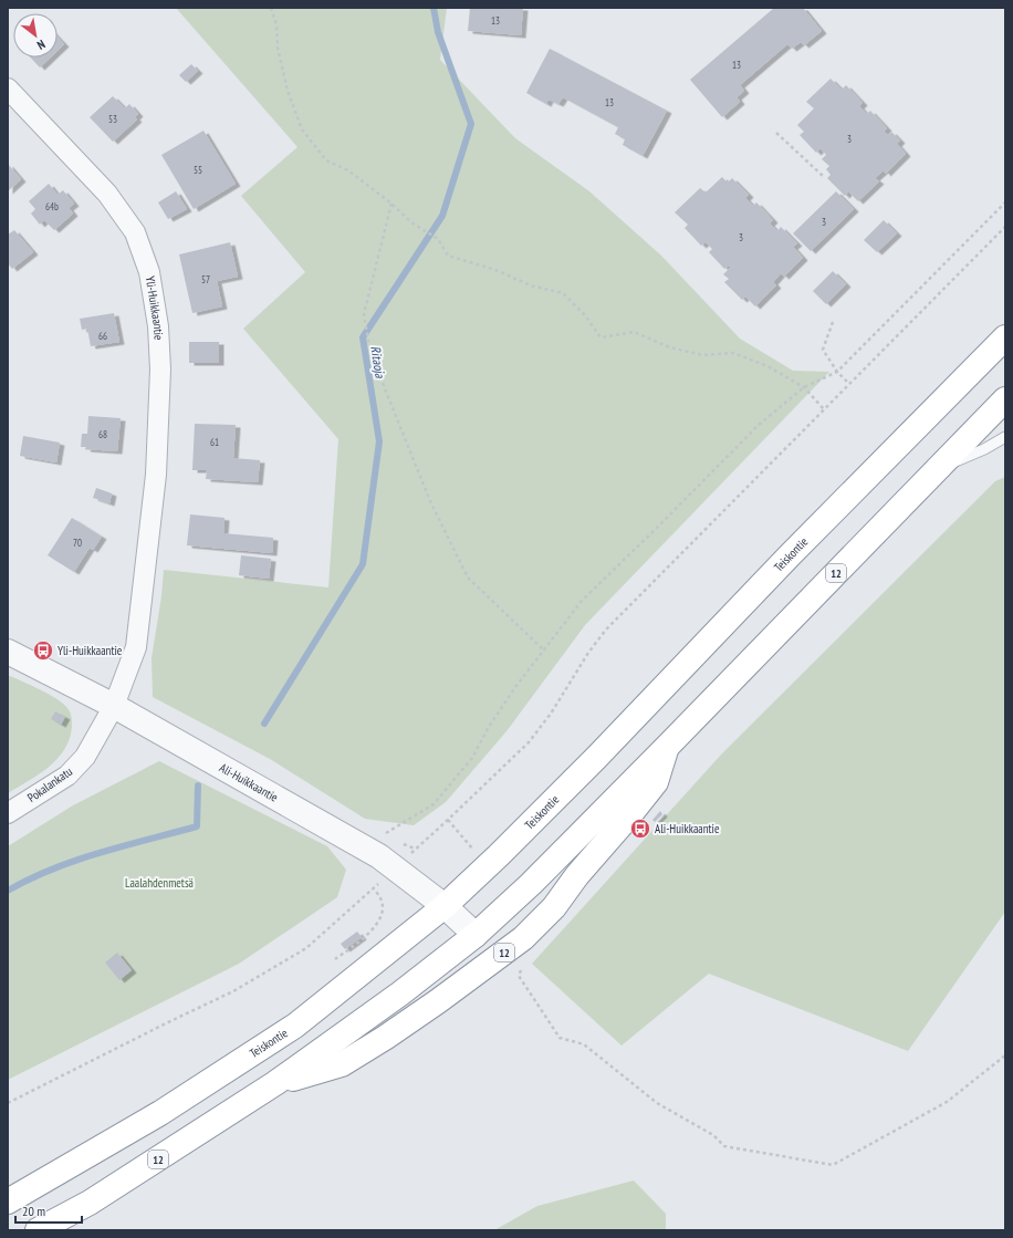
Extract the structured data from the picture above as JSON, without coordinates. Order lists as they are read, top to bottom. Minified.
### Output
{"streets":{"highway":["Teiskontie","12"],"street":["Yli-Huikkaantie","Ali-Huikkaantie","Pokalankatu"]},"crossings":[["Yli-Huikkaantie","Ali-Huikkaantie"],["Yli-Huikkaantie","Pokalankatu"],["Teiskontie","Ali-Huikkaantie"],["12","Ali-Huikkaantie"],["Ali-Huikkaantie","Pokalankatu"]],"water":["Ritaoja"],"parks":["Laalahdenmetsä"],"places":{"bus stop":["Yli-Huikkaantie","Ali-Huikkaantie"]},"house_numbers":["13","13","13","53","3","55","64b","3","3","57","66","68","61","70"],"scale_bar":"20 m","north":"bottom right"}
